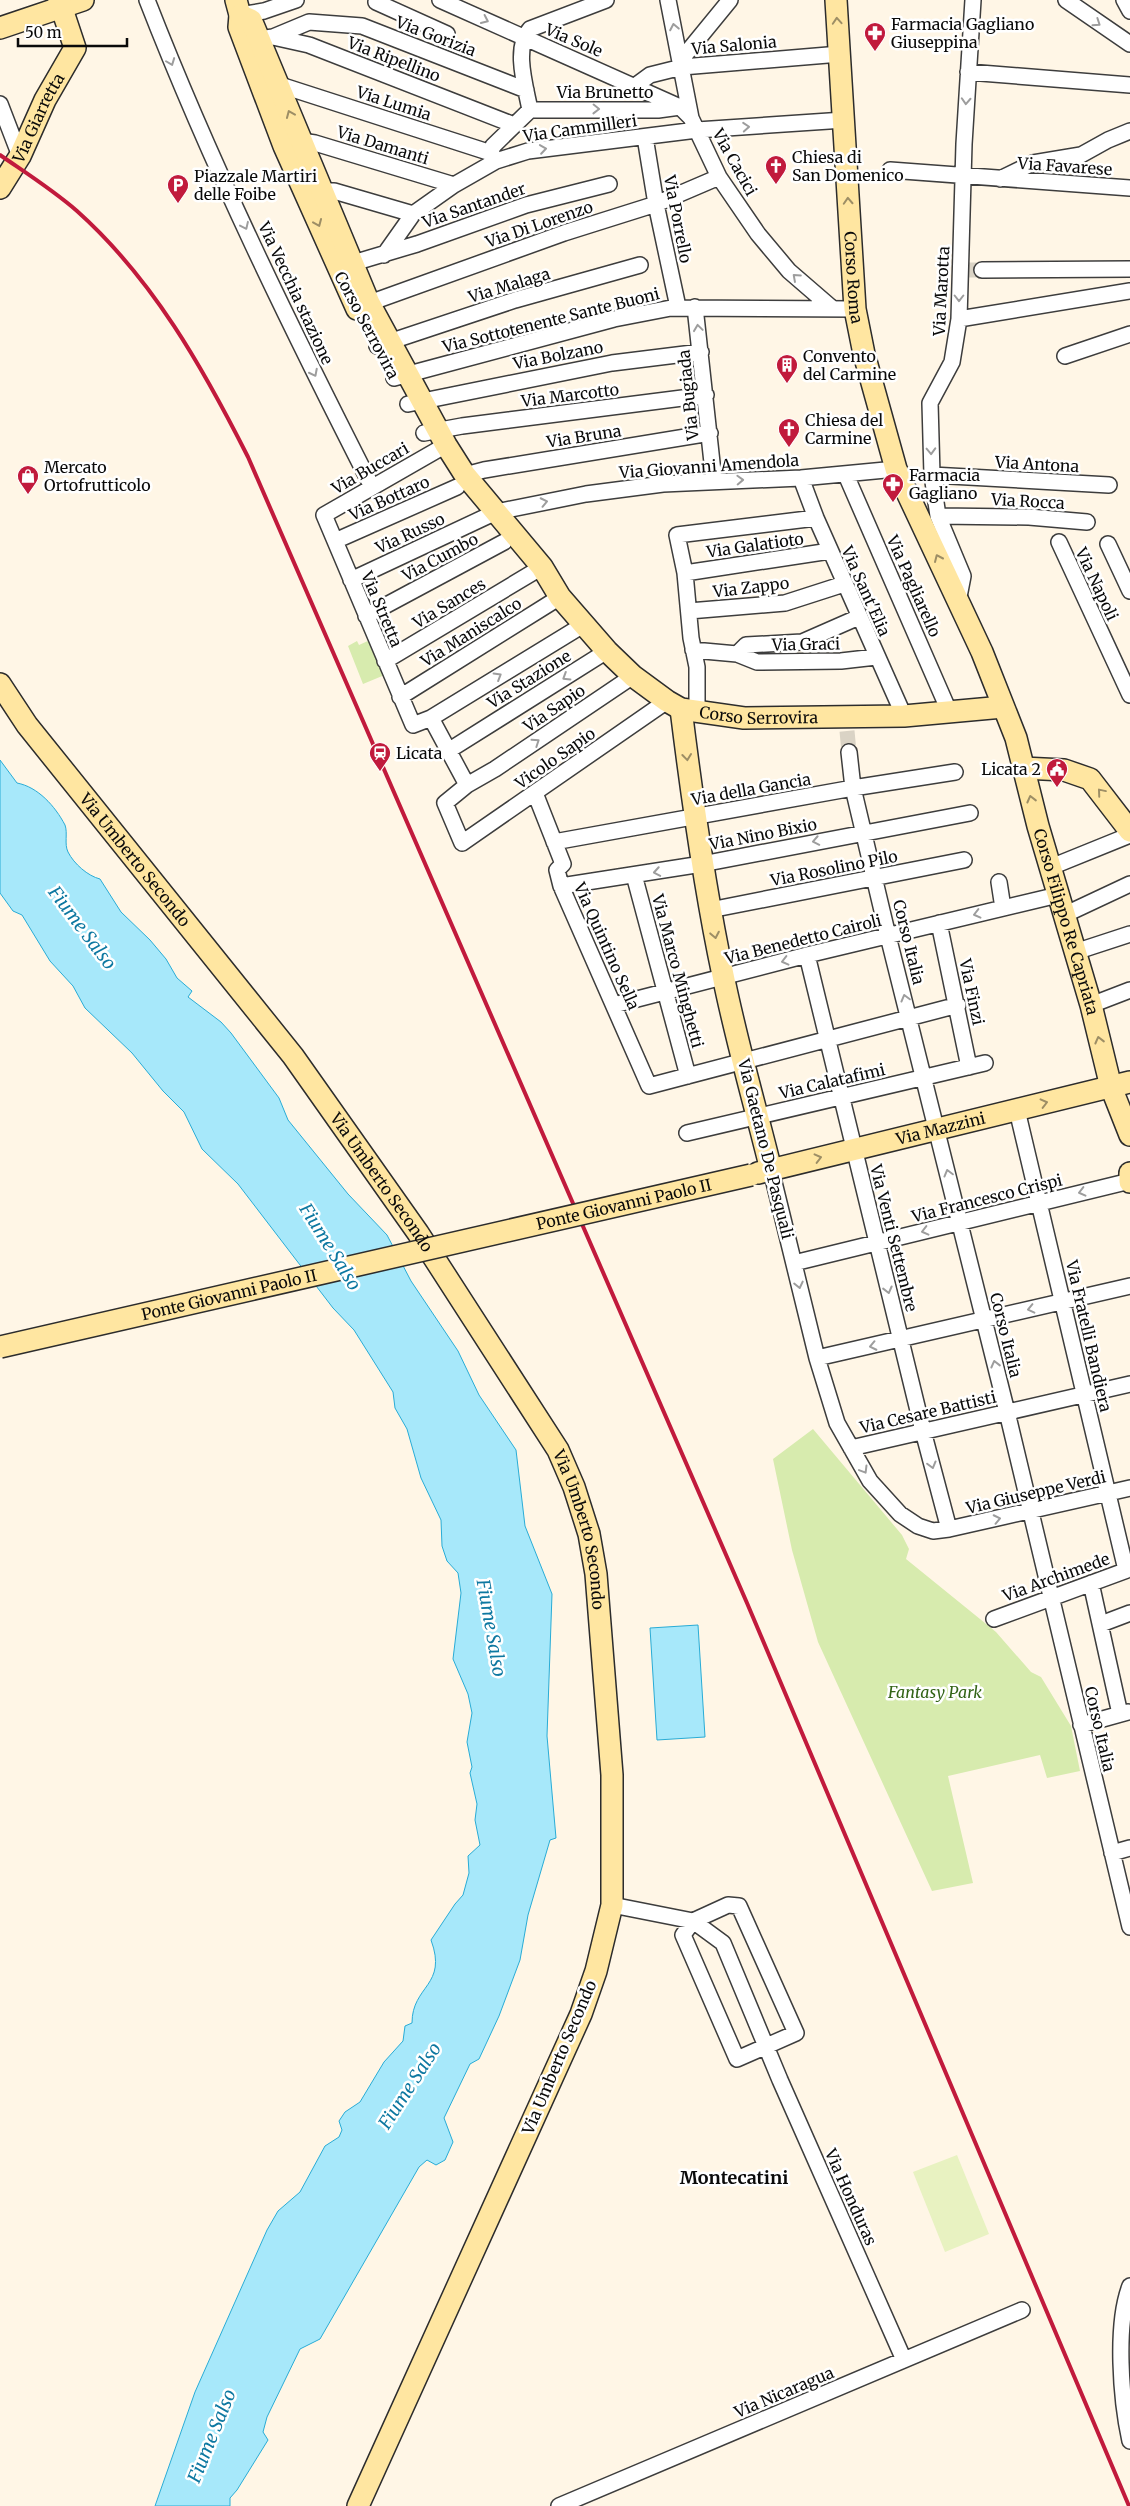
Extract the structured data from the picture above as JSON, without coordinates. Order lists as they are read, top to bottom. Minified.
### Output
{"streets":{"main road":["Via Giarretta","Corso Roma","Corso Serrovira","Via Umberto Secondo","Corso Filippo Re Capriata","Via Mazzini","Via Gaetano De Pasquali","Ponte Giovanni Paolo II"],"street":["Via Gorizia","Via Sole","Via Salonia","Via Ripellino","Via Brunetto","Via Lumia","Via Cammilleri","Via Damanti","Via Cacici","Via Favarese","Via Santander","Via Porrello","Via Di Lorenzo","Via Malaga","Via Marotta","Via Vecchia stazione","Via Sottotenente Sante Buoni","Via Bolzano","Via Marcotto","Via Bugiada","Via Bruna","Via Antona","Via Giovanni Amendola","Via Buccari","Via Bottaro","Via Rocca","Via Russo","Via Galatioto","Via Cumbo","Via Napoli","Via Pagliarello","Via Zappo","Via Sant'Elia","Via Sances","Via Stretta","Via Maniscalco","Via Graci","Via Stazione","Via Sapio","Vicolo Sapio","Via della Gancia","Via Nino Bixio","Via Rosolino Pilo","Via Benedetto Cairoli","Corso Italia","Via Quintino Sella","Via Marco Minghetti","Via Finzi","Via Calatafimi","Via Francesco Crispi","Via Venti Settembre","Via Fratelli Bandiera","Via Cesare Battisti","Via Giuseppe Verdi","Via Archimede","Via Honduras","Via Nicaragua"]},"crossings":[["Via Gorizia","Via Ripellino"],["Via Gorizia","Corso Serrovira"],["Via Sole","Via Salonia"],["Via Sole","Via Brunetto"],["Via Sole","Via Cammilleri"],["Via Sole","Via Cacici"],["Via Salonia","Via Cacici"],["Via Salonia","Corso Roma"],["Via Ripellino","Corso Serrovira"],["Via Lumia","Via Cammilleri"],["Via Lumia","Corso Serrovira"],["Via Cammilleri","Via Damanti"],["Via Cammilleri","Via Cacici"],["Via Cammilleri","Via Santander"],["Via Cammilleri","Via Porrello"],["Via Cammilleri","Corso Roma"],["Via Damanti","Corso Serrovira"],["Via Cacici","Via Di Lorenzo"],["Via Cacici","Via Sottotenente Sante Buoni"],["Via Favarese","Via Marotta"],["Via Santander","Corso Serrovira"],["Via Porrello","Via Di Lorenzo"],["Via Porrello","Via Sottotenente Sante Buoni"],["Via Di Lorenzo","Corso Serrovira"],["Corso Roma","Via Marotta"],["Corso Roma","Via Sottotenente Sante Buoni"],["Corso Roma","Corso Serrovira"],["Corso Roma","Via Giovanni Amendola"],["Corso Roma","Corso Filippo Re Capriata"],["Via Malaga","Corso Serrovira"],["Via Marotta","Via Antona"],["Via Marotta","Via Rocca"],["Via Vecchia stazione","Via Buccari"],["Via Sottotenente Sante Buoni","Corso Serrovira"],["Via Sottotenente Sante Buoni","Via Bugiada"],["Corso Serrovira","Via Bolzano"],["Corso Serrovira","Via Marcotto"],["Corso Serrovira","Via Bruna"],["Corso Serrovira","Via Giovanni Amendola"],["Corso Serrovira","Via Buccari"],["Corso Serrovira","Via Bottaro"],["Corso Serrovira","Via Russo"],["Corso Serrovira","Via Cumbo"],["Corso Serrovira","Via Pagliarello"],["Corso Serrovira","Via Sant'Elia"],["Corso Serrovira","Via Sances"],["Corso Serrovira","Via Maniscalco"],["Corso Serrovira","Via Stazione"],["Corso Serrovira","Via Sapio"],["Corso Serrovira","Vicolo Sapio"],["Corso Serrovira","Corso Filippo Re Capriata"],["Corso Serrovira","Via Gaetano De Pasquali"],["Via Bolzano","Via Bugiada"],["Via Marcotto","Via Bugiada"],["Via Marcotto","Via Buccari"],["Via Bugiada","Via Bruna"],["Via Bugiada","Via Giovanni Amendola"],["Via Bruna","Via Bottaro"],["Via Giovanni Amendola","Via Russo"],["Via Giovanni Amendola","Via Pagliarello"],["Via Giovanni Amendola","Via Sant'Elia"],["Via Buccari","Via Stretta"],["Via Bottaro","Via Stretta"],["Via Russo","Via Stretta"],["Via Galatioto","Via Sant'Elia"],["Via Cumbo","Via Stretta"],["Via Zappo","Via Sant'Elia"],["Via Sant'Elia","Via Graci"],["Via Sances","Via Stretta"],["Via Stretta","Via Maniscalco"],["Via Sapio","Vicolo Sapio"],["Vicolo Sapio","Via Quintino Sella"],["Vicolo Sapio","Via Gaetano De Pasquali"],["Via della Gancia","Corso Italia"],["Via della Gancia","Via Quintino Sella"],["Via della Gancia","Via Gaetano De Pasquali"],["Via Nino Bixio","Corso Italia"],["Via Nino Bixio","Via Quintino Sella"],["Via Nino Bixio","Via Marco Minghetti"],["Via Nino Bixio","Via Gaetano De Pasquali"],["Via Umberto Secondo","Via Honduras"],["Via Rosolino Pilo","Corso Italia"],["Via Rosolino Pilo","Via Gaetano De Pasquali"],["Corso Filippo Re Capriata","Via Benedetto Cairoli"],["Corso Filippo Re Capriata","Via Mazzini"],["Via Benedetto Cairoli","Corso Italia"],["Via Benedetto Cairoli","Via Quintino Sella"],["Via Benedetto Cairoli","Via Marco Minghetti"],["Via Benedetto Cairoli","Via Finzi"],["Via Benedetto Cairoli","Via Gaetano De Pasquali"],["Via Benedetto Cairoli","Via Venti Settembre"],["Corso Italia","Via Calatafimi"],["Corso Italia","Via Mazzini"],["Corso Italia","Via Francesco Crispi"],["Corso Italia","Via Cesare Battisti"],["Corso Italia","Via Giuseppe Verdi"],["Corso Italia","Via Archimede"],["Via Quintino Sella","Via Marco Minghetti"],["Via Finzi","Via Calatafimi"],["Via Calatafimi","Via Gaetano De Pasquali"],["Via Calatafimi","Via Venti Settembre"],["Via Mazzini","Via Gaetano De Pasquali"],["Via Mazzini","Ponte Giovanni Paolo II"],["Via Mazzini","Via Venti Settembre"],["Via Mazzini","Via Fratelli Bandiera"],["Via Gaetano De Pasquali","Via Francesco Crispi"],["Via Gaetano De Pasquali","Ponte Giovanni Paolo II"],["Via Gaetano De Pasquali","Via Venti Settembre"],["Via Gaetano De Pasquali","Via Cesare Battisti"],["Via Gaetano De Pasquali","Via Giuseppe Verdi"],["Via Francesco Crispi","Via Venti Settembre"],["Via Francesco Crispi","Via Fratelli Bandiera"],["Via Venti Settembre","Via Cesare Battisti"],["Via Venti Settembre","Via Giuseppe Verdi"],["Via Fratelli Bandiera","Via Cesare Battisti"],["Via Fratelli Bandiera","Via Giuseppe Verdi"],["Via Fratelli Bandiera","Via Archimede"],["Via Honduras","Via Nicaragua"]],"one_way":["Via Brunetto","Via Cammilleri","Via Cacici","Corso Roma","Via Marotta","Via Vecchia stazione","Via Giovanni Amendola","Via Nino Bixio","Corso Filippo Re Capriata","Via Mazzini","Via Gaetano De Pasquali","Via Giuseppe Verdi"],"districts":["Montecatini"],"water":["Fiume Salso"],"parks":["Fantasy Park"],"places":{"pharmacy":["Farmacia Gagliano Giuseppina","Farmacia Gagliano"],"church":["Chiesa di San Domenico","Chiesa del Carmine"],"parking":["Piazzale Martiri delle Foibe"],"building":["Convento del Carmine"],"shop":["Mercato Ortofrutticolo"],"station":["Licata"],"public building":["Licata 2"]},"scale_bar":"50 m"}
